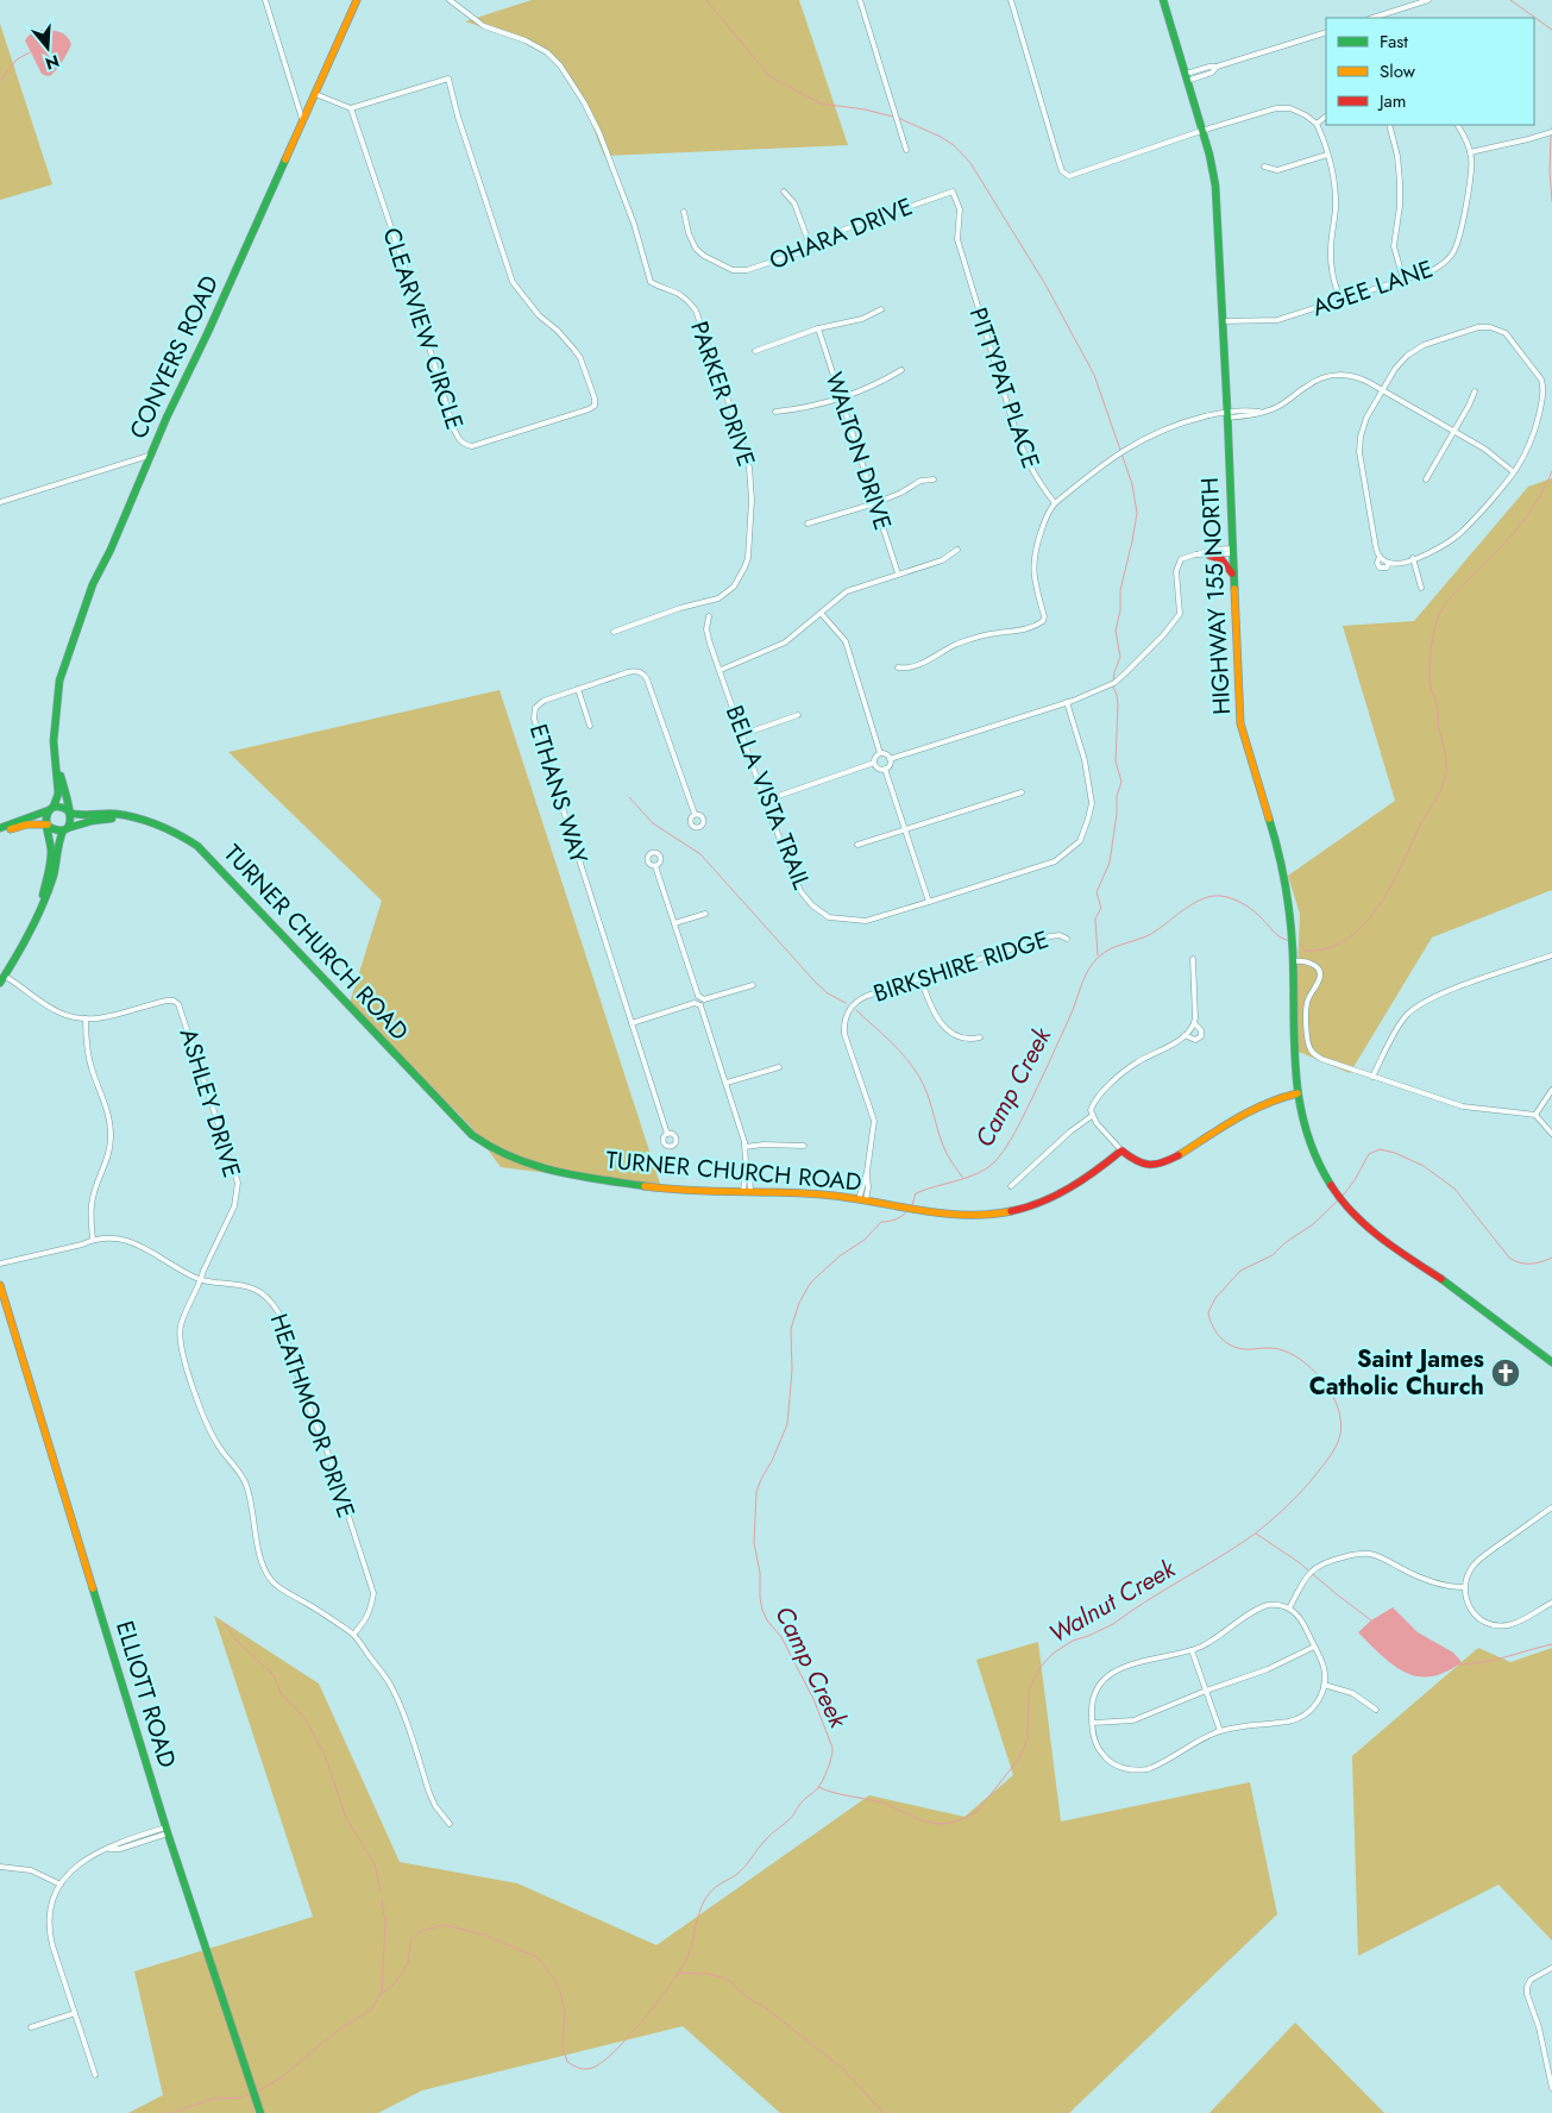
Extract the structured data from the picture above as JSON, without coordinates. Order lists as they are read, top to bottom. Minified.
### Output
{"streets":{"main road":["CONYERS ROAD","HIGHWAY 155 NORTH","TURNER CHURCH ROAD","ELLIOTT ROAD"],"street":["OHARA DRIVE","AGEE LANE","CLEARVIEW CIRCLE","PITTYPAT PLACE","PARKER DRIVE","WALTON DRIVE","ETHANS WAY","BELLA VISTA TRAIL","BIRKSHIRE RIDGE","ASHLEY DRIVE","HEATHMOOR DRIVE"]},"crossings":[["OHARA DRIVE","PITTYPAT PLACE"],["AGEE LANE","HIGHWAY 155 NORTH"],["CONYERS ROAD","TURNER CHURCH ROAD"],["TURNER CHURCH ROAD","BIRKSHIRE RIDGE"],["ASHLEY DRIVE","HEATHMOOR DRIVE"]],"water":["Camp Creek","Walnut Creek"],"places":{"church":["Saint James Catholic Church"]},"legend":["Fast","Slow","Jam"],"north":"bottom"}
